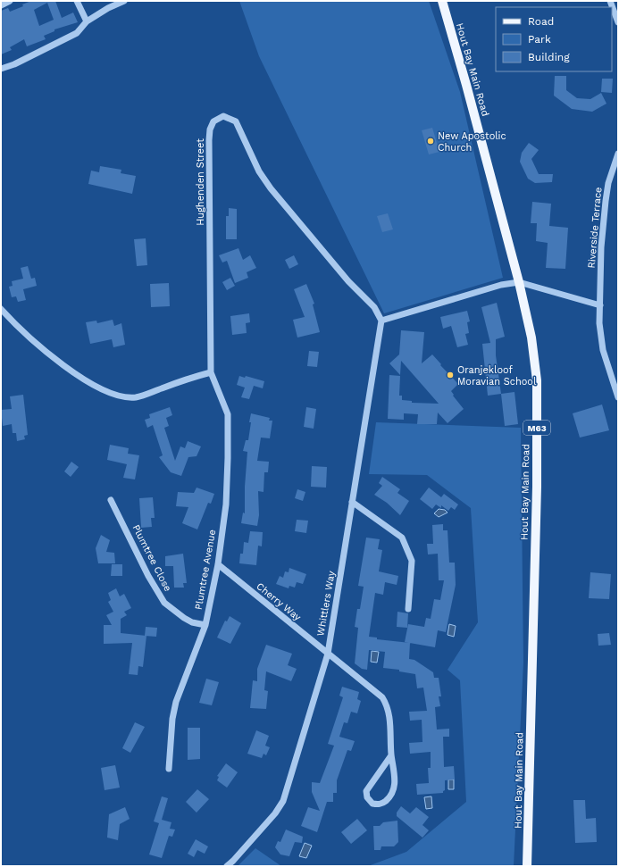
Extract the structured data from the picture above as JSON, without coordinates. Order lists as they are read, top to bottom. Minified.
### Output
{"streets":{"main road":["Hout Bay Main Road","M63"],"street":["Hughenden Street","Riverside Terrace","Plumtree Close","Plumtree Avenue","Cherry Way","Whittlers Way"]},"crossings":[["Hughenden Street","Plumtree Avenue"],["Hughenden Street","Whittlers Way"],["Plumtree Close","Plumtree Avenue"],["Plumtree Avenue","Cherry Way"],["Cherry Way","Whittlers Way"]],"places":["New Apostolic Church","Oranjekloof Moravian School"],"legend":["Road","Park","Building"]}
